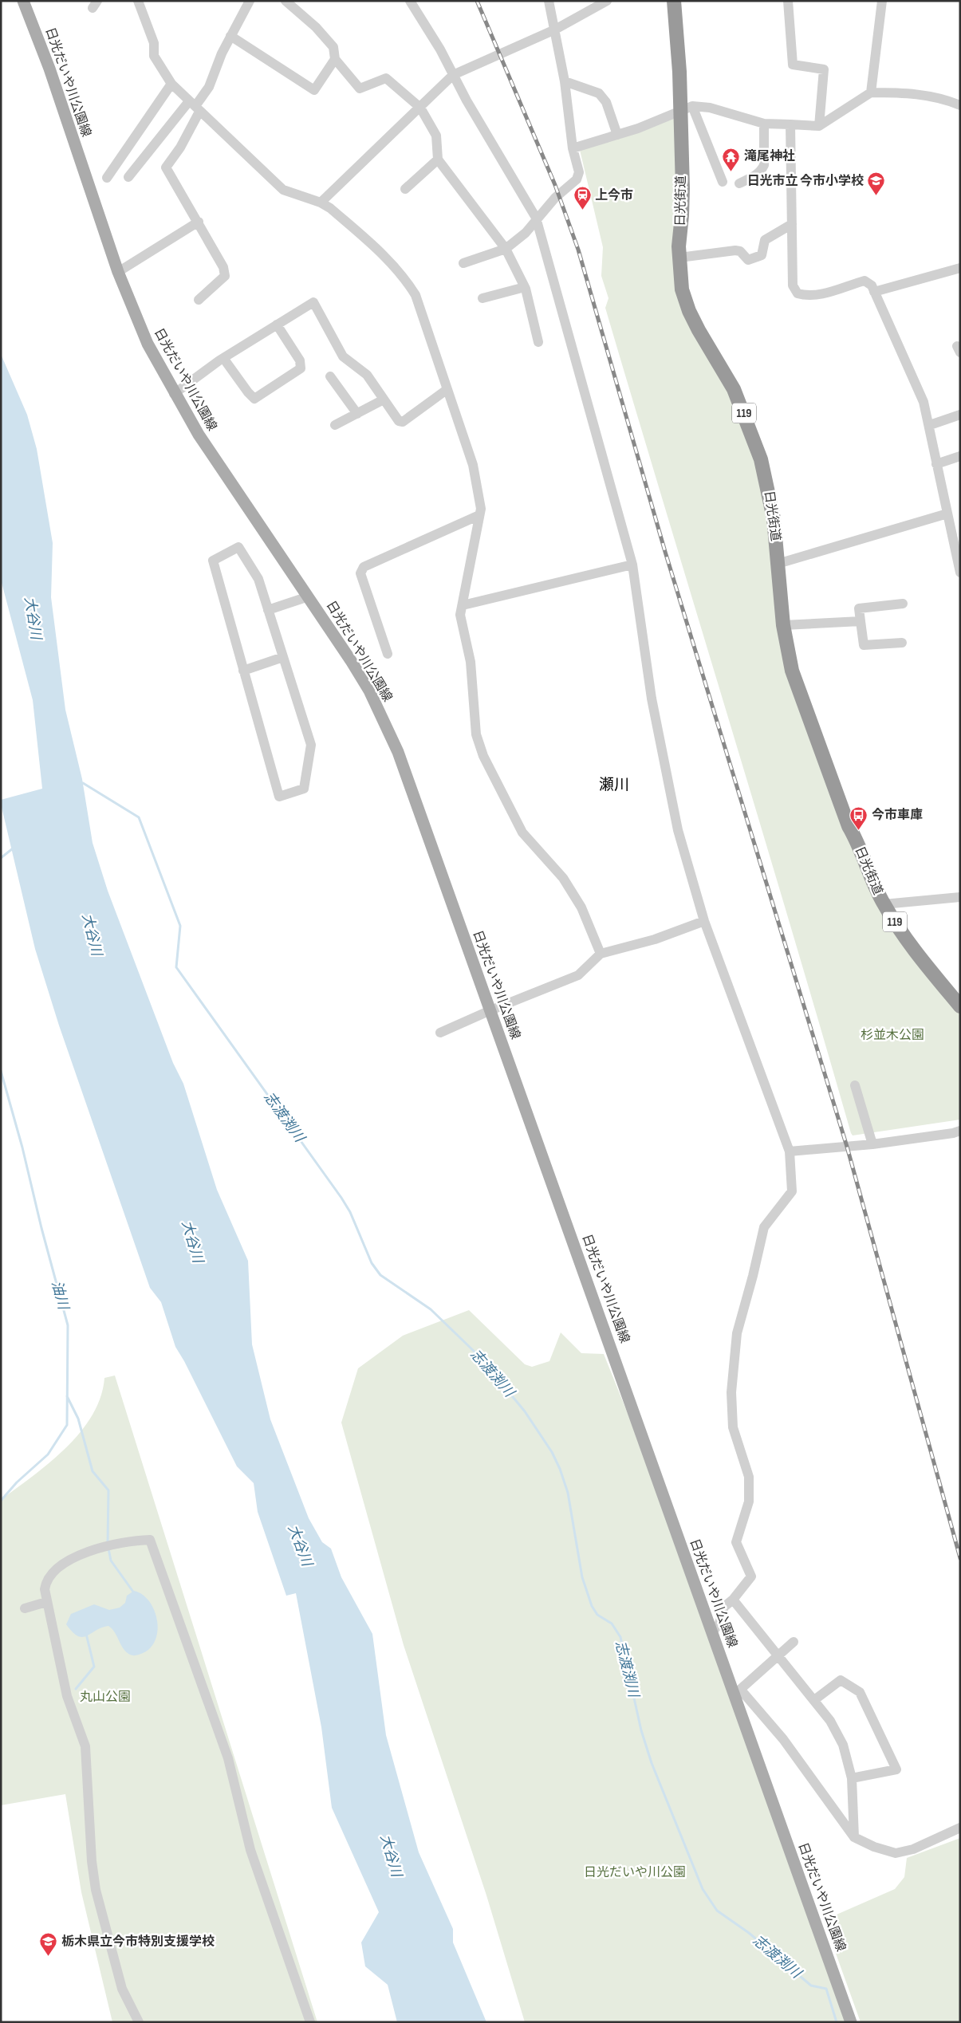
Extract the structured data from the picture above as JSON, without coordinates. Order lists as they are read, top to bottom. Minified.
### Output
{"streets":{"highway":["日光街道","119"],"main road":["日光だいや川公園線"]},"districts":["瀬川"],"water":["大谷川","志渡渕川","油川"],"parks":["杉並木公園","丸山公園","日光だいや川公園"],"places":{"temple":["滝尾神社"],"school or university":["日光市立 今市小学校","栃木県立今市特別支援学校"],"station":["上今市"],"bus stop":["今市車庫"]}}
